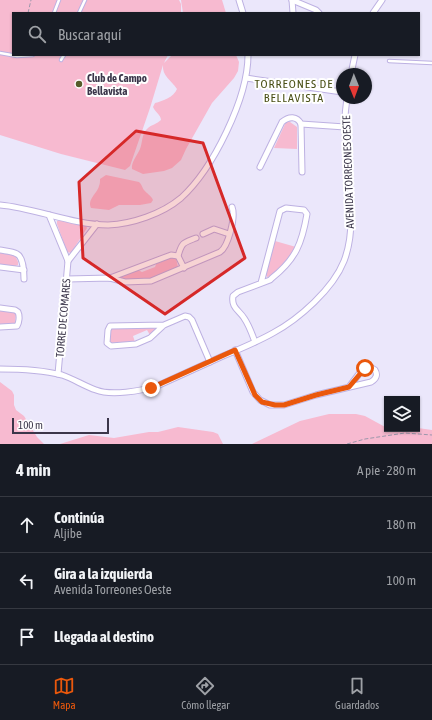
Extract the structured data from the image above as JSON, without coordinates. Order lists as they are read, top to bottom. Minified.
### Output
{"streets":{"street":["AVENIDA TORREONES OESTE","TORRE DE COMARES"]},"crossings":[["AVENIDA TORREONES OESTE","TORRE DE COMARES"]],"districts":["TORREONES DE BELLAVISTA"],"places":["Club de Campo Bellavista"],"scale_bar":"100 m","north":"bottom","page":{"search":"Buscar aquí","scale":"100 m","heading":["4 min","A pie · 280 m"],"list":[["Continúa","Aljibe","180 m"],["Gira a la izquierda","Avenida Torreones Oeste","100 m"],"Llegada al destino"],"nav":["Mapa","Cómo llegar","Guardados"]}}
